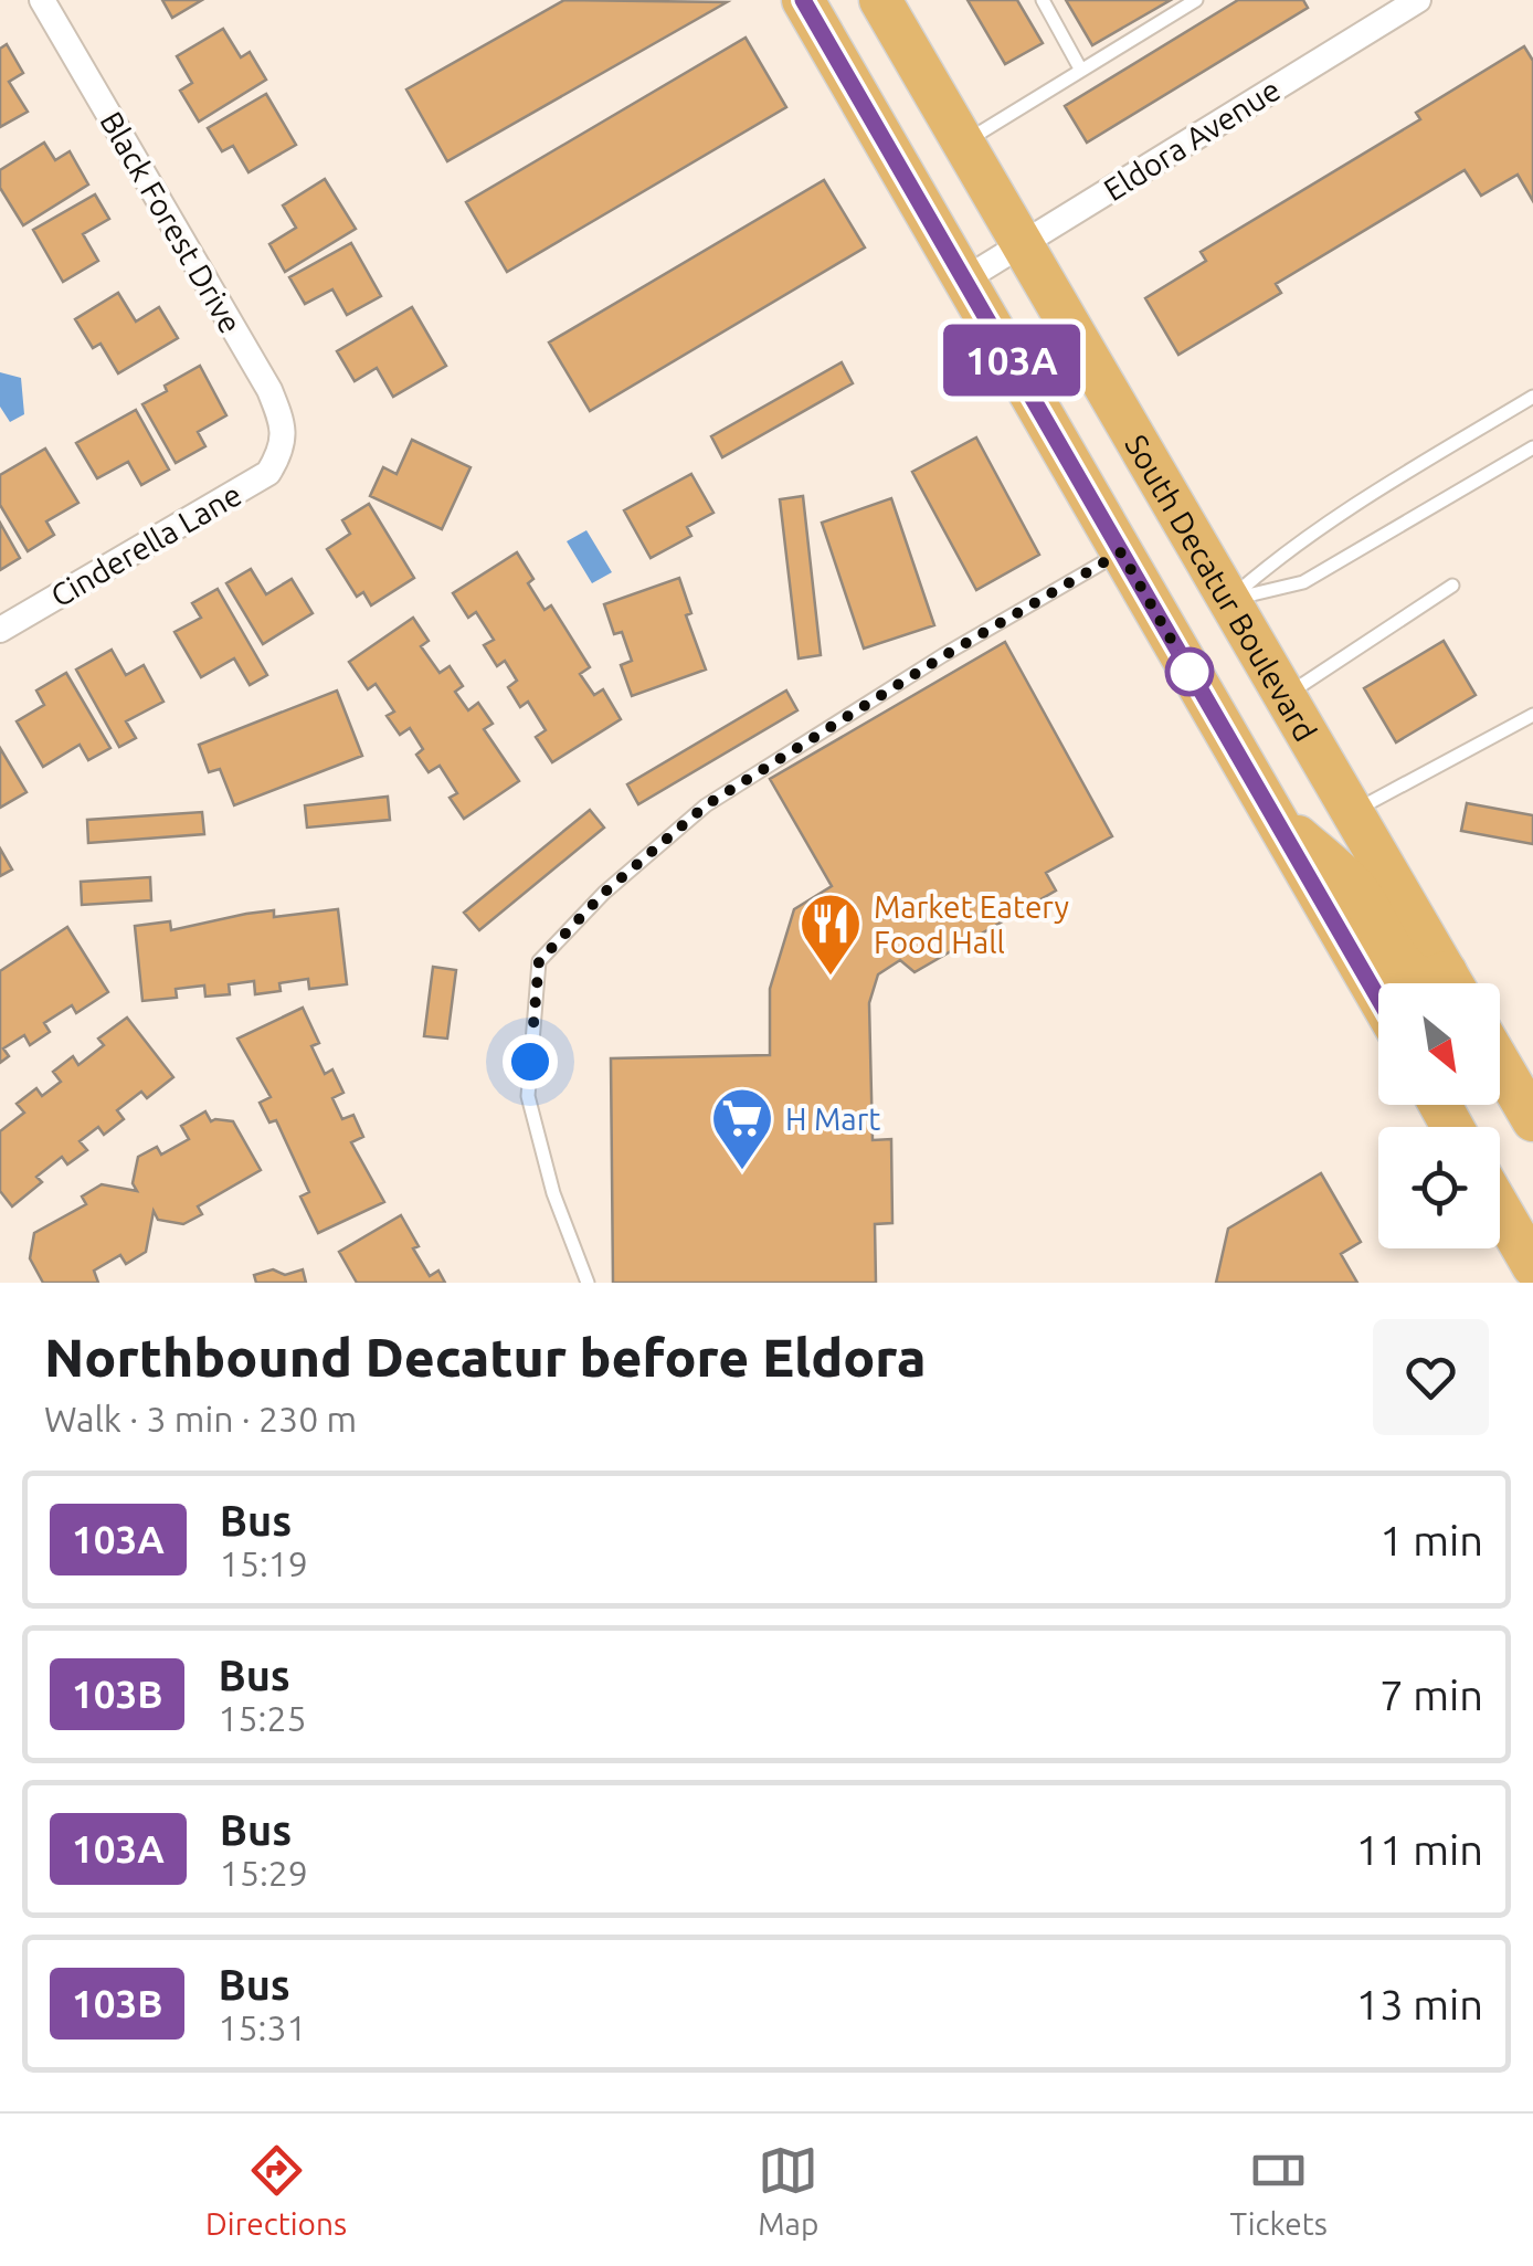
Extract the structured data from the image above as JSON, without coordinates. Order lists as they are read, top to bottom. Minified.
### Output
{"streets":{"main road":["South Decatur Boulevard"],"street":["Eldora Avenue","Black Forest Drive","Cinderella Lane"]},"crossings":[["Eldora Avenue","South Decatur Boulevard"],["Black Forest Drive","Cinderella Lane"]],"places":{"restaurant":["Market Eatery Food Hall"],"supermarket":["H Mart"]},"lines":["bus line 103A"],"north":"bottom right","page":{"on_map":"103A","heading":["Northbound Decatur before Eldora","Walk · 3 min · 230 m"],"list":[{"mark":"103A","name":"Bus","note":"15:19","value":"1 min"},{"mark":"103B","name":"Bus","note":"15:25","value":"7 min"},{"mark":"103A","name":"Bus","note":"15:29","value":"11 min"},{"mark":"103B","name":"Bus","note":"15:31","value":"13 min"}],"tabs":["Directions","Map","Tickets"]}}
